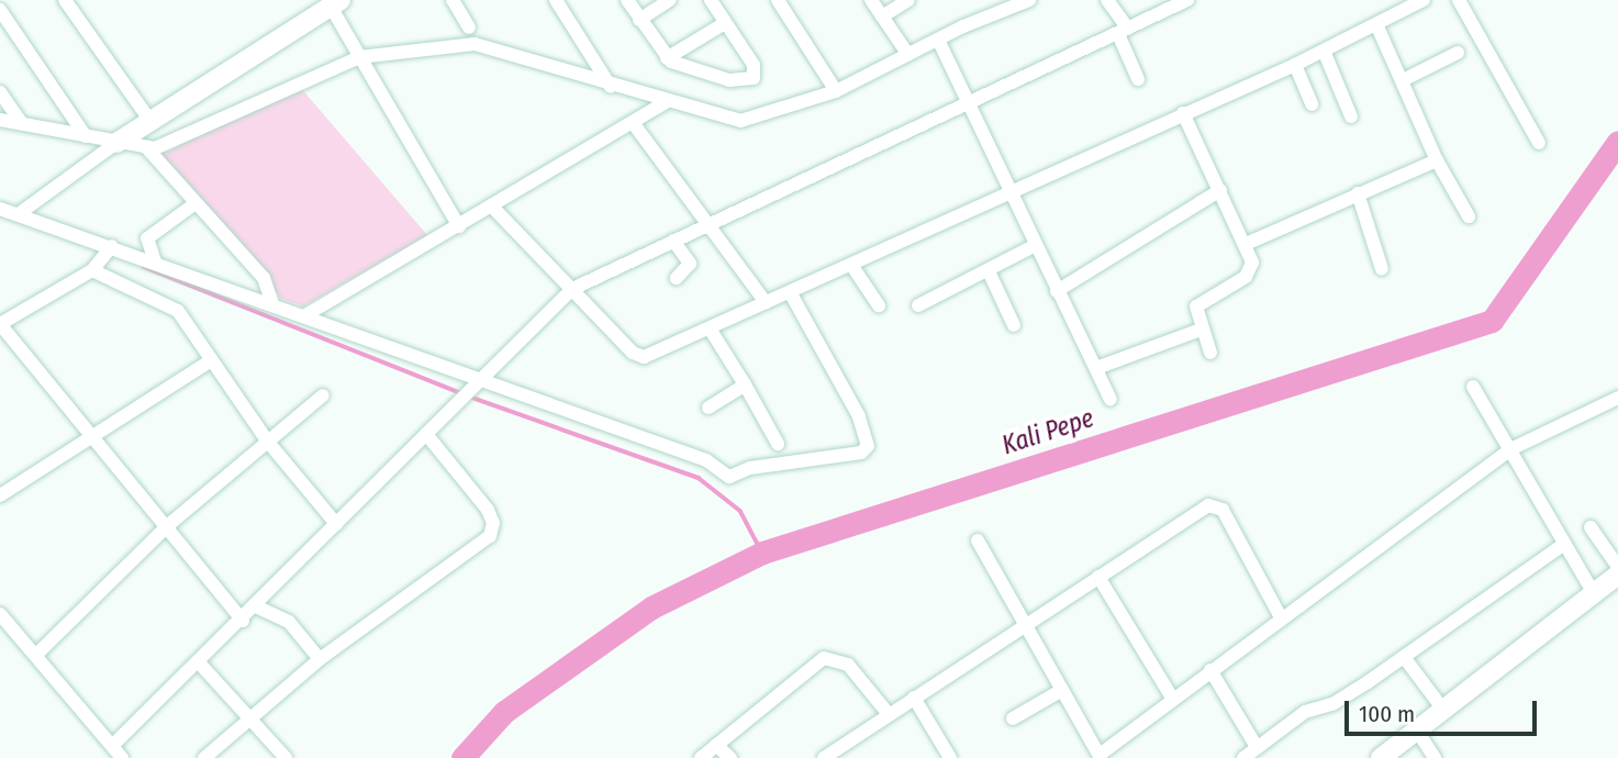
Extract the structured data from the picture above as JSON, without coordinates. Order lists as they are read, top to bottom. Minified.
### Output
{"water":["Kali Pepe"],"scale_bar":"100 m"}
